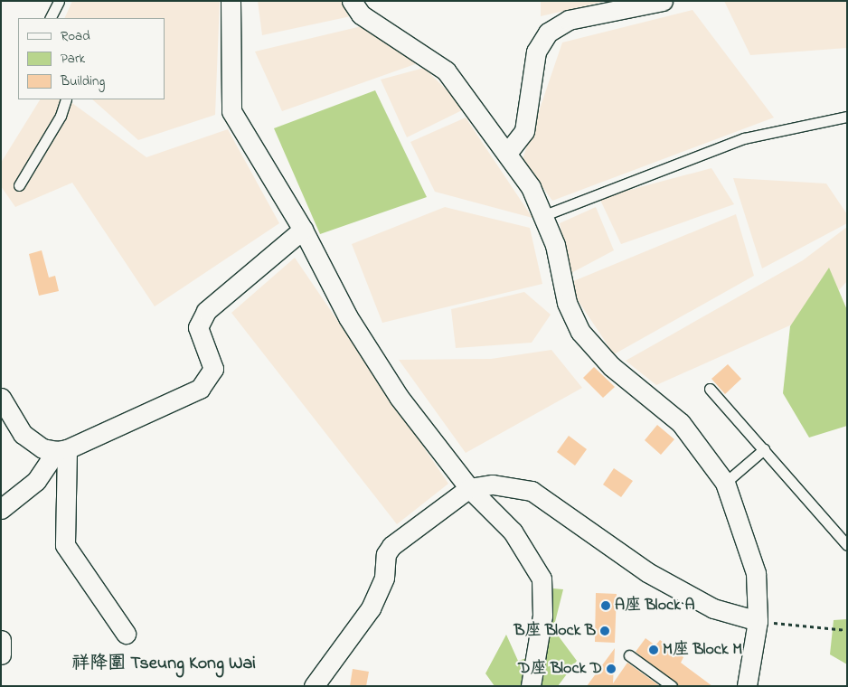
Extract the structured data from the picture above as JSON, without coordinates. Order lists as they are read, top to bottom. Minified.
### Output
{"districts":["祥降圍 Tseung Kong Wai"],"places":["A座 Block A","B座 Block B","M座 Block M","D座 Block D"],"legend":["Road","Park","Building"]}
